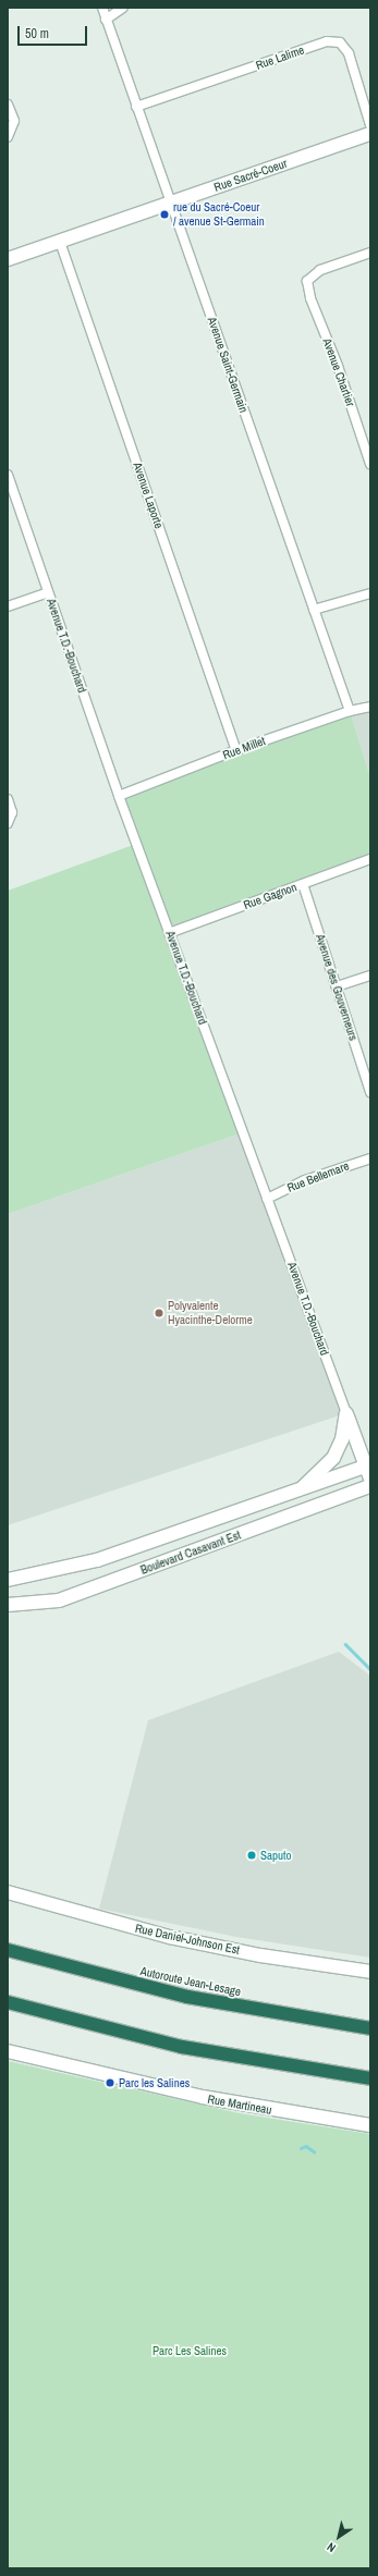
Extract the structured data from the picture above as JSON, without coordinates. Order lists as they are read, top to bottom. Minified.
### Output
{"streets":{"highway":["Autoroute Jean-Lesage"],"street":["Rue Lalime","Rue Sacré-Coeur","Avenue Saint-Germain","Avenue Chartier","Avenue Laporte","Avenue T.D.-Bouchard","Rue Millet","Rue Gagnon","Avenue des Gouverneurs","Rue Bellemare","Boulevard Casavant Est","Rue Daniel-Johnson Est","Rue Martineau"]},"crossings":[["Rue Lalime","Avenue Saint-Germain"],["Rue Sacré-Coeur","Avenue Saint-Germain"],["Rue Sacré-Coeur","Avenue Laporte"],["Avenue Saint-Germain","Rue Millet"],["Avenue Laporte","Rue Millet"],["Avenue T.D.-Bouchard","Rue Millet"],["Avenue T.D.-Bouchard","Rue Gagnon"],["Avenue T.D.-Bouchard","Rue Bellemare"],["Avenue T.D.-Bouchard","Boulevard Casavant Est"],["Rue Gagnon","Avenue des Gouverneurs"]],"parks":["Parc Les Salines"],"places":["rue du Sacré-Coeur / avenue St-Germain","Polyvalente Hyacinthe-Delorme","Saputo","Parc les Salines"],"scale_bar":"50 m","north":"bottom left"}
